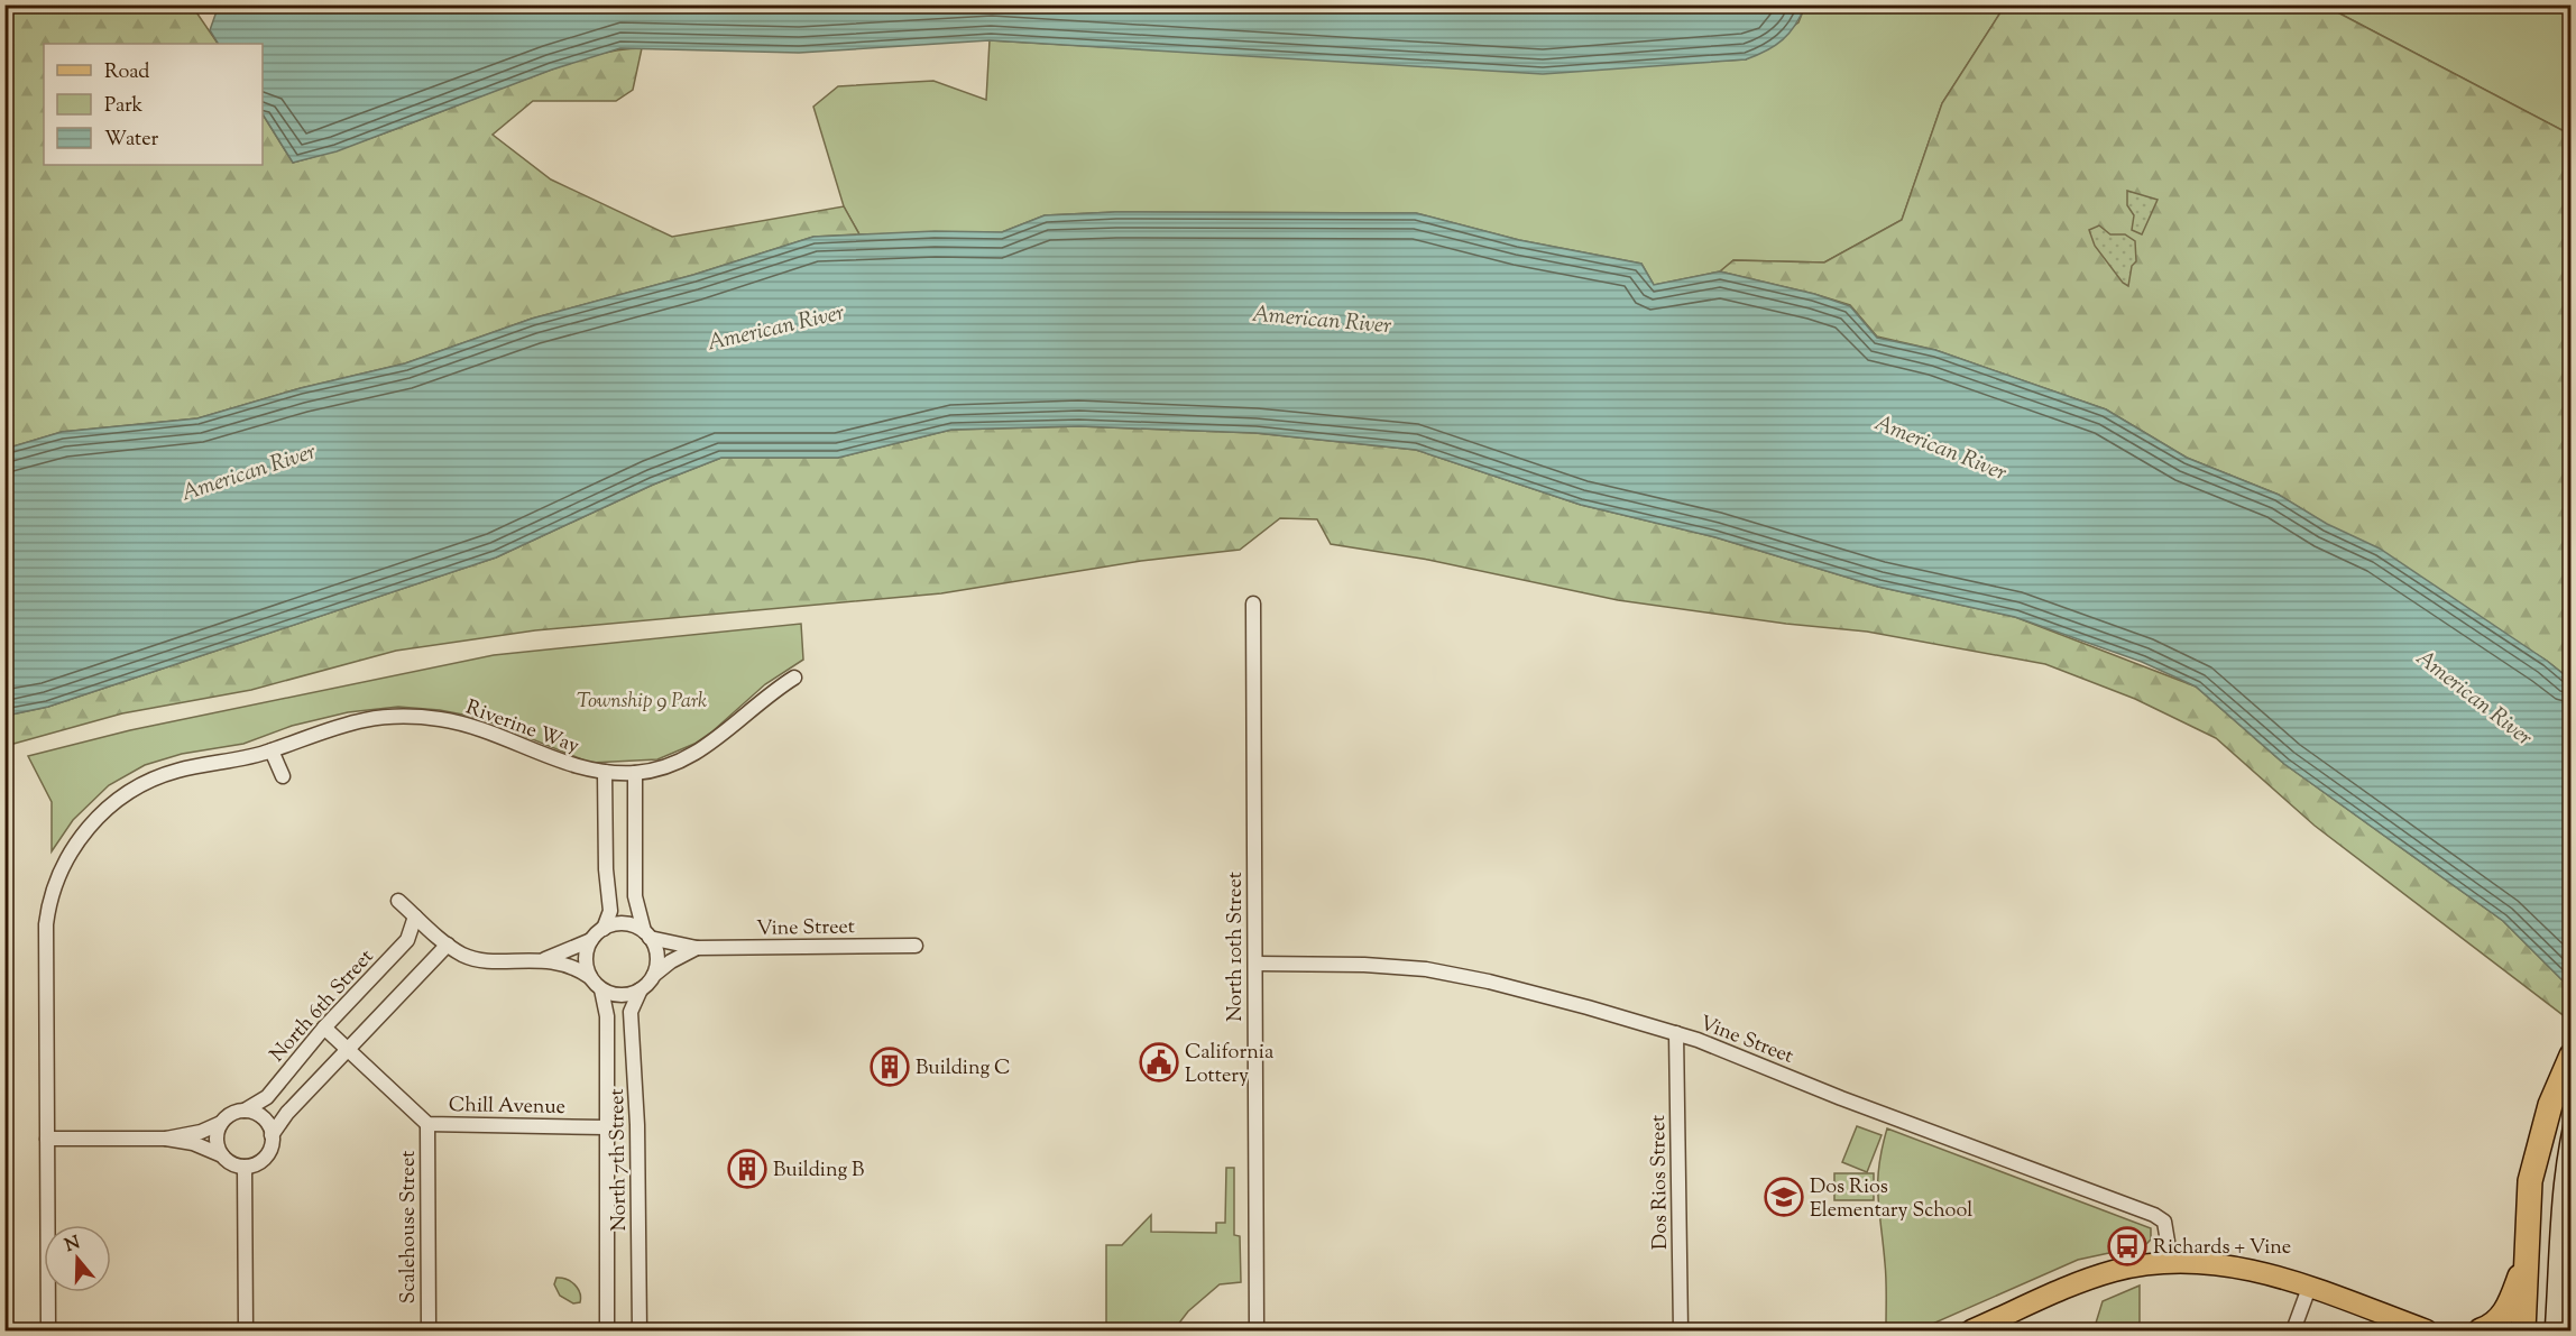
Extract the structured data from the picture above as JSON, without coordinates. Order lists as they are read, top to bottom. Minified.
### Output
{"streets":{"street":["Riverine Way","Vine Street","North 10th Street","North 6th Street","Chill Avenue","North 7th Street","Dos Rios Street","Scalehouse Street"]},"crossings":[["Vine Street","North 10th Street"],["Vine Street","North 7th Street"],["Vine Street","Dos Rios Street"],["North 6th Street","Chill Avenue"],["Chill Avenue","North 7th Street"],["Chill Avenue","Scalehouse Street"]],"water":["American River"],"parks":["Township 9 Park"],"places":{"public building":["California Lottery"],"building":["Building C","Building B"],"school or university":["Dos Rios Elementary School"],"bus stop":["Richards + Vine"]},"legend":["Road","Park","Water"],"north":"top"}
